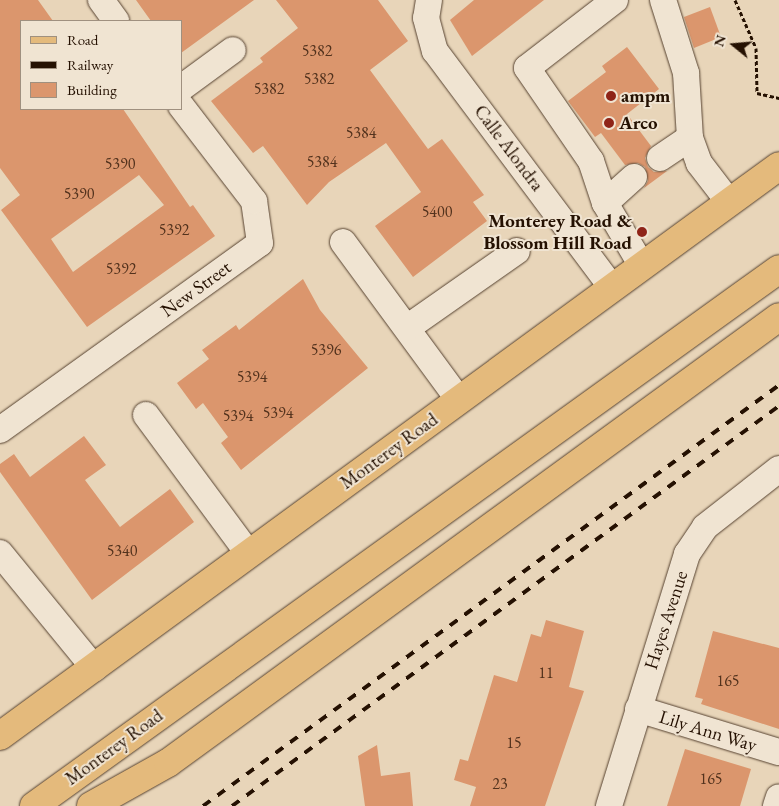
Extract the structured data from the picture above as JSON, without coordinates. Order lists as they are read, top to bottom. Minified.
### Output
{"streets":{"main road":["Monterey Road"],"street":["Calle Alondra","New Street","Hayes Avenue","Lily Ann Way"]},"crossings":[["Calle Alondra","Monterey Road"],["Hayes Avenue","Lily Ann Way"]],"places":["ampm","Arco","Monterey Road & Blossom Hill Road"],"house_numbers":["5382","5382","5382","5384","5384","5390","5390","5400","5392","5392","5396","5394","5394","5394","5340","11","165","15","165","23"],"legend":["Road","Railway","Building"],"north":"left"}
